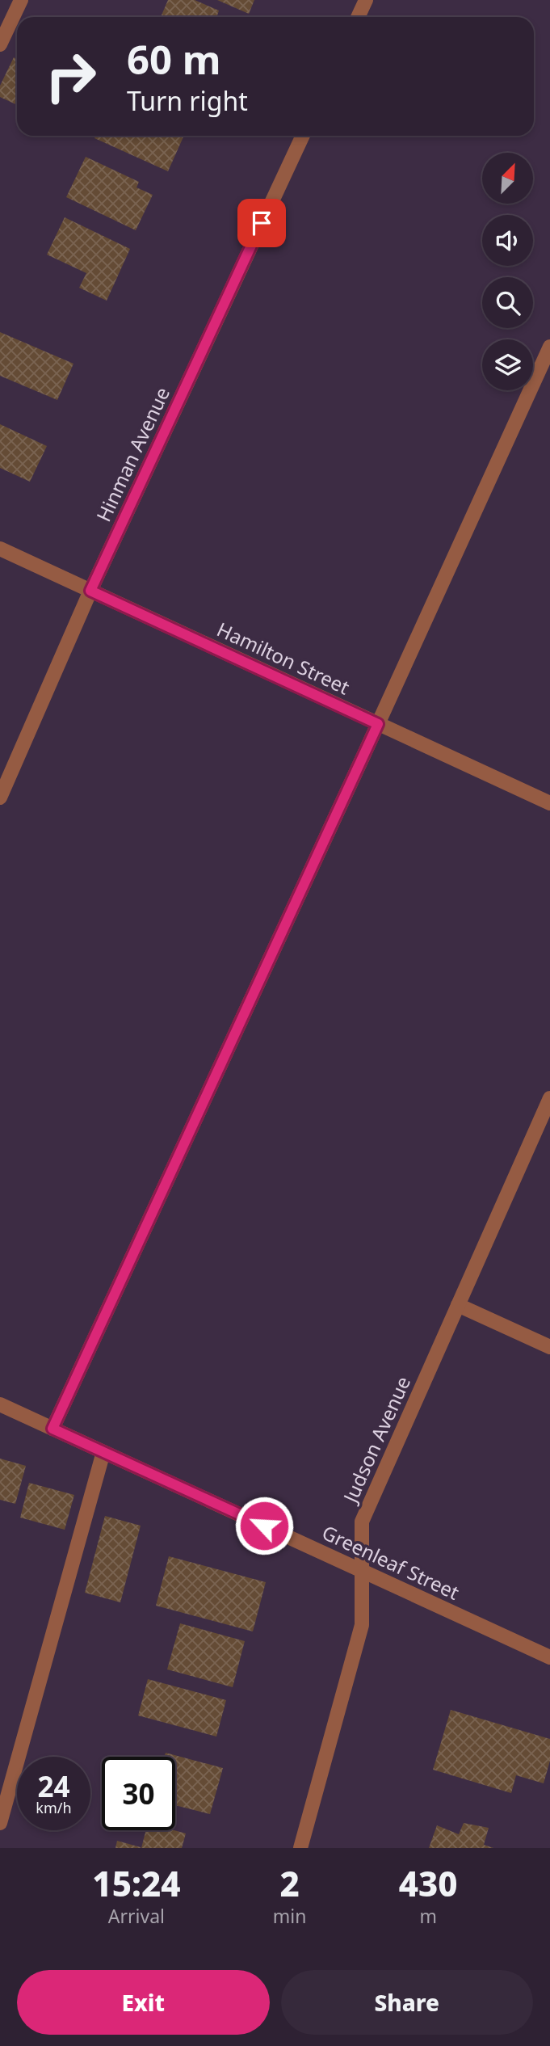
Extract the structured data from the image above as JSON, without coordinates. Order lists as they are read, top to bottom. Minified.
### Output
{"streets":{"street":["Hinman Avenue","Hamilton Street","Judson Avenue","Greenleaf Street"]},"crossings":[["Hinman Avenue","Hamilton Street"],["Judson Avenue","Greenleaf Street"]],"north":"top right","page":{"turn":["60 m","Turn right"],"speed":"24 km/h","limit":"30","eta":["15:24","Arrival","2","min","430","m"],"buttons":["Exit","Share"]}}
